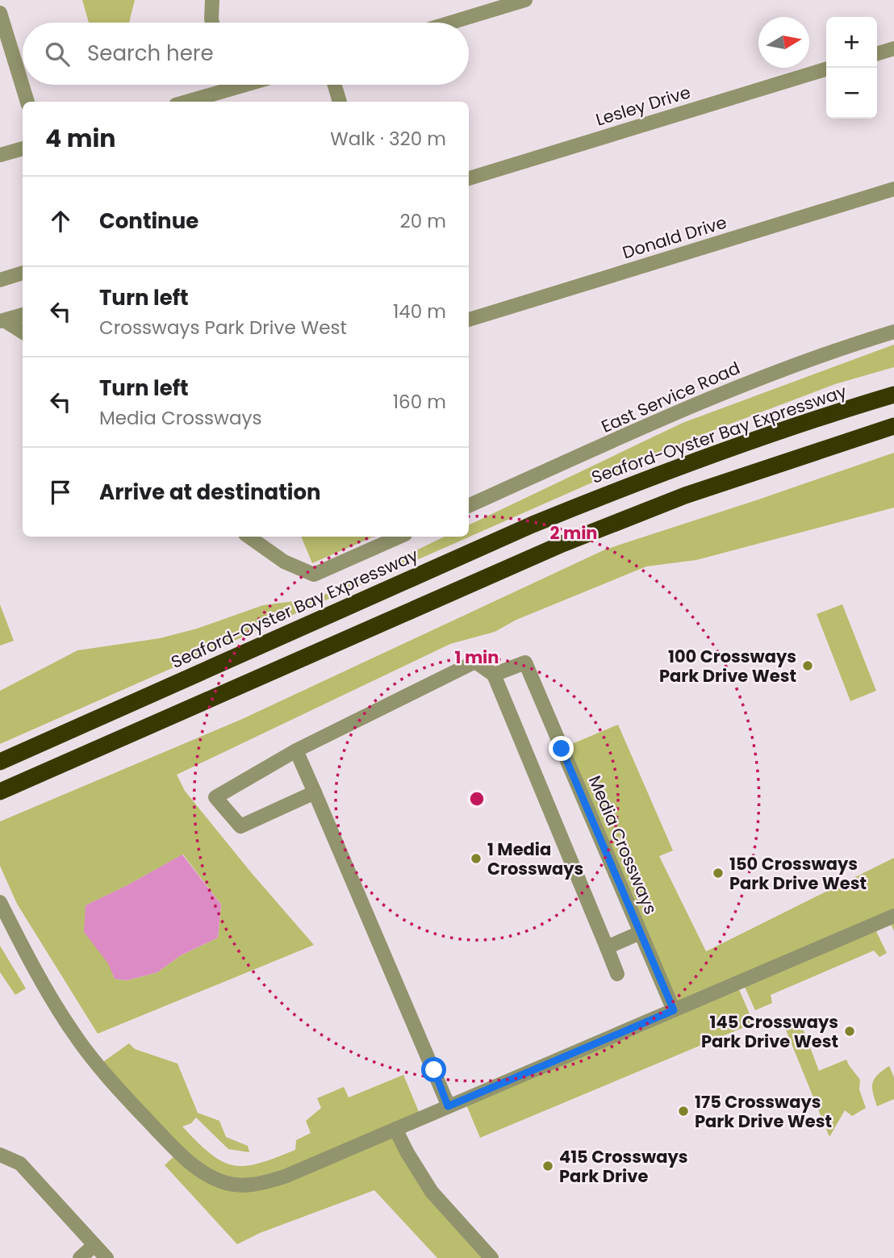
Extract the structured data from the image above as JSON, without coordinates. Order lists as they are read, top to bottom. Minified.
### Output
{"streets":{"highway":["Seaford-Oyster Bay Expressway"],"street":["Lesley Drive","Donald Drive","East Service Road","Media Crossways"]},"places":["100 Crossways Park Drive West","1 Media Crossways","150 Crossways Park Drive West","145 Crossways Park Drive West","175 Crossways Park Drive West","415 Crossways Park Drive"],"north":"right","page":{"map_buttons":["+","−"],"search":"Search here","heading":["4 min","Walk · 320 m"],"list":[["Continue","20 m"],["Turn left","Crossways Park Drive West","140 m"],["Turn left","Media Crossways","160 m"],"Arrive at destination"]},"rings":["2 min","1 min"]}
